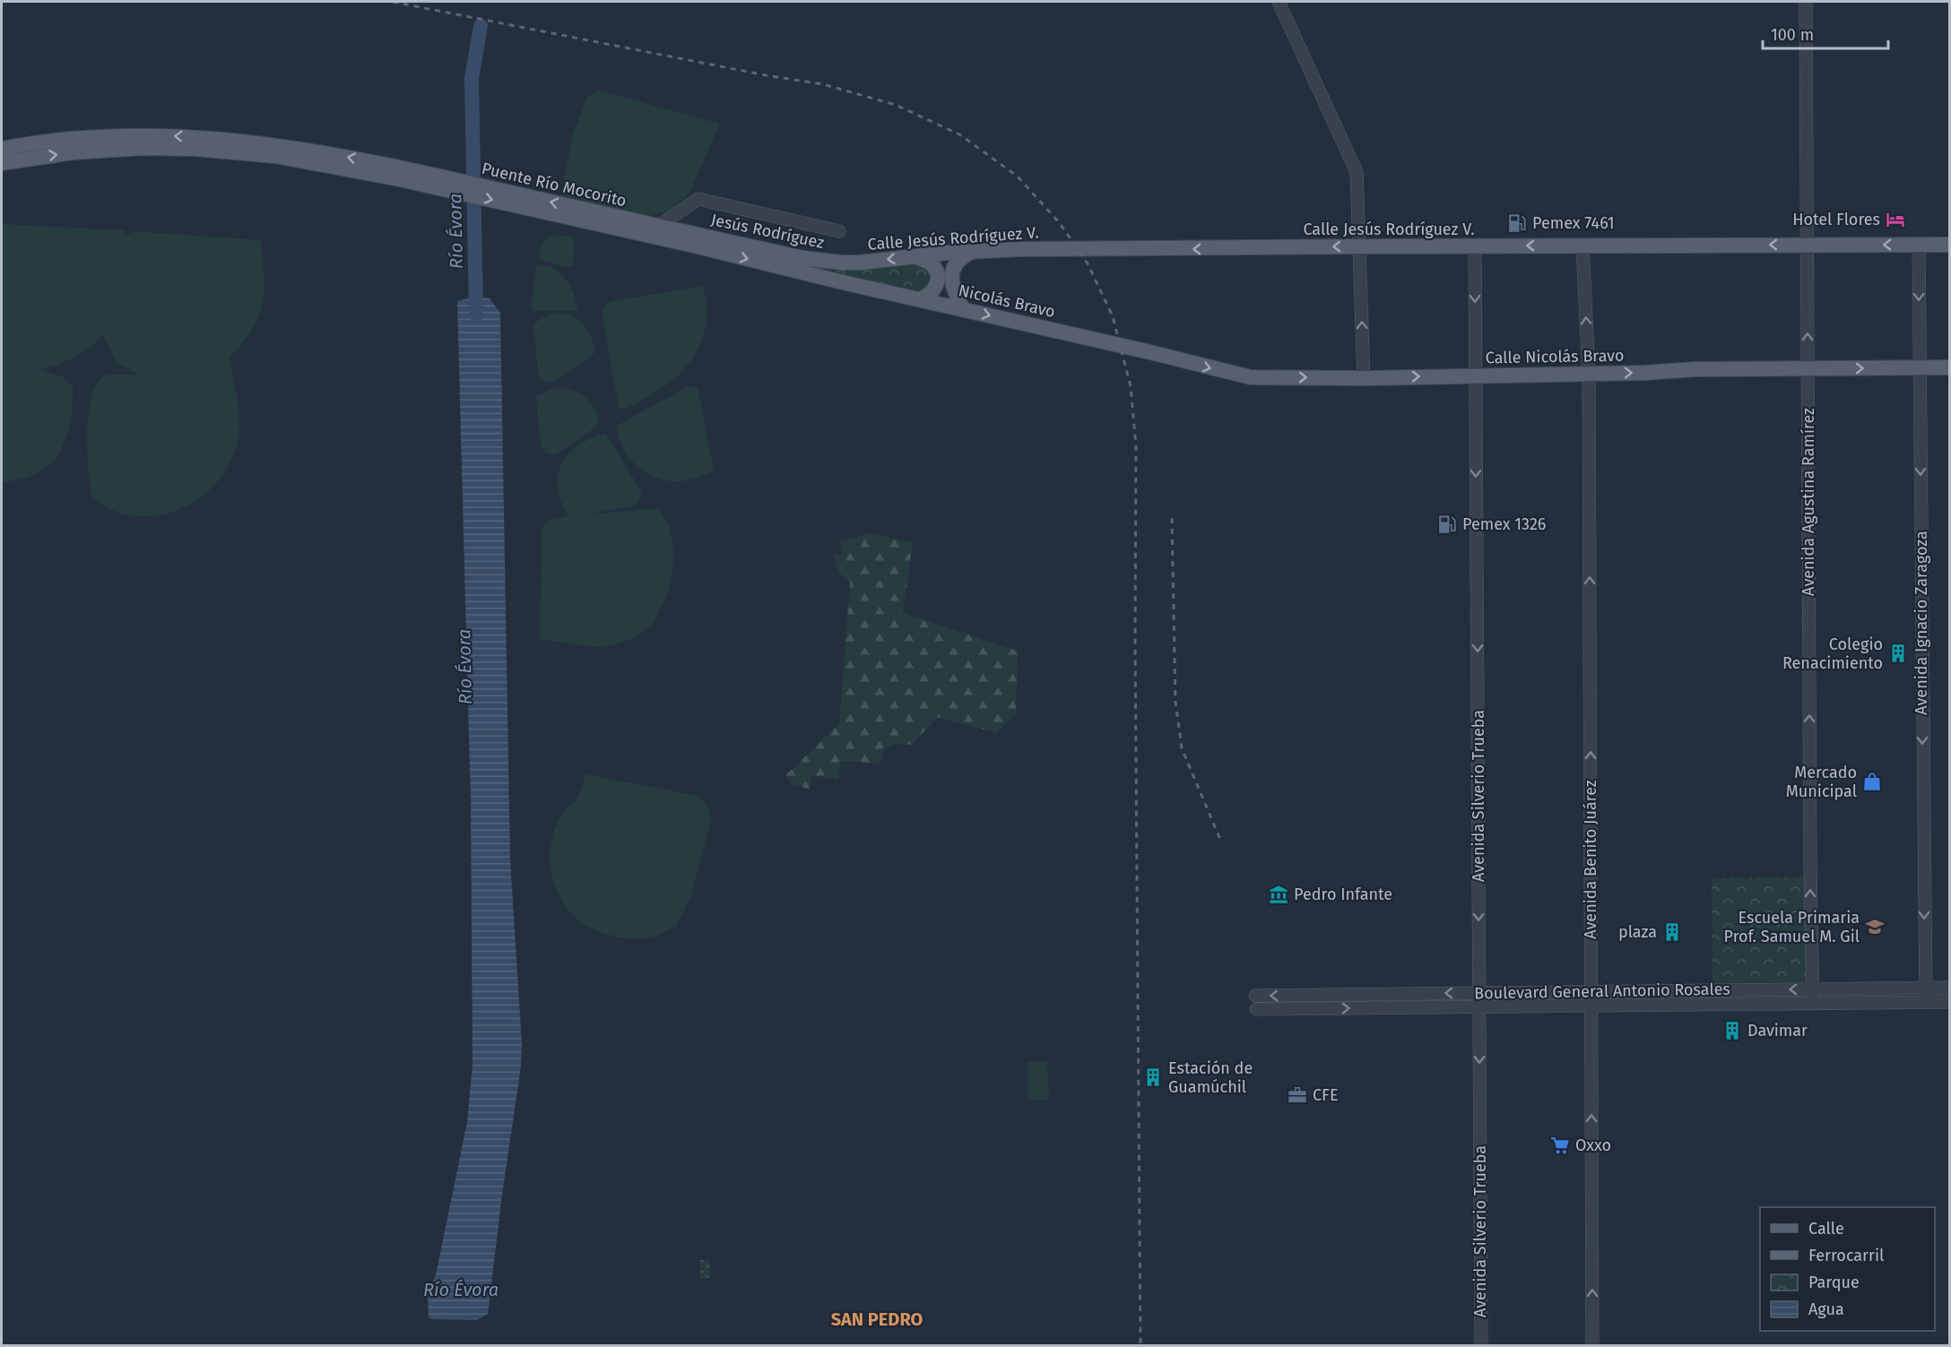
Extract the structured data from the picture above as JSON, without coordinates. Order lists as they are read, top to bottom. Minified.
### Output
{"streets":{"main road":["Puente Río Mocorito","Calle Jesús Rodríguez V.","Jesús Rodríguez","Nicolás Bravo","Calle Nicolás Bravo"],"street":["Avenida Agustina Ramírez","Avenida Ignacio Zaragoza","Avenida Silverio Trueba","Avenida Benito Juárez","Boulevard General Antonio Rosales"]},"crossings":[["Puente Río Mocorito","Jesús Rodríguez"],["Puente Río Mocorito","Nicolás Bravo"],["Calle Jesús Rodríguez V.","Jesús Rodríguez"],["Calle Jesús Rodríguez V.","Avenida Agustina Ramírez"],["Calle Jesús Rodríguez V.","Avenida Ignacio Zaragoza"],["Calle Jesús Rodríguez V.","Avenida Silverio Trueba"],["Calle Jesús Rodríguez V.","Avenida Benito Juárez"],["Jesús Rodríguez","Nicolás Bravo"],["Nicolás Bravo","Calle Nicolás Bravo"],["Calle Nicolás Bravo","Avenida Agustina Ramírez"],["Calle Nicolás Bravo","Avenida Ignacio Zaragoza"],["Calle Nicolás Bravo","Avenida Silverio Trueba"],["Calle Nicolás Bravo","Avenida Benito Juárez"],["Avenida Agustina Ramírez","Boulevard General Antonio Rosales"],["Avenida Ignacio Zaragoza","Boulevard General Antonio Rosales"],["Avenida Silverio Trueba","Boulevard General Antonio Rosales"],["Avenida Benito Juárez","Boulevard General Antonio Rosales"]],"one_way":["Calle Jesús Rodríguez V.","Nicolás Bravo","Calle Nicolás Bravo","Avenida Agustina Ramírez","Avenida Ignacio Zaragoza","Avenida Silverio Trueba","Avenida Benito Juárez"],"districts":["SAN PEDRO"],"water":["Río Évora"],"places":{"hotel":["Hotel Flores"],"fuel station":["Pemex 7461","Pemex 1326"],"building":["Colegio Renacimiento","plaza","Davimar","Estación de Guamúchil"],"shop":["Mercado Municipal"],"museum":["Pedro Infante"],"school or university":["Escuela Primaria Prof. Samuel M. Gil"],"office":["CFE"],"supermarket":["Oxxo"]},"legend":["Calle","Ferrocarril","Parque","Agua"],"scale_bar":"100 m"}
